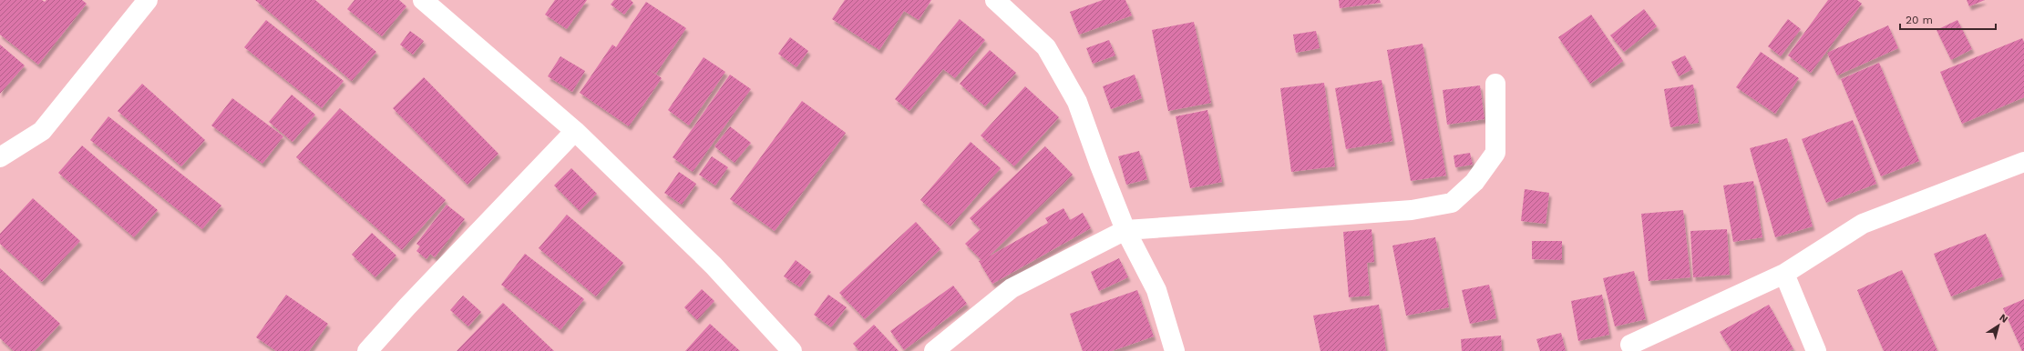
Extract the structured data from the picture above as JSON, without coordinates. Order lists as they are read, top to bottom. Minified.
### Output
{"scale_bar":"20 m","north":"top right"}
